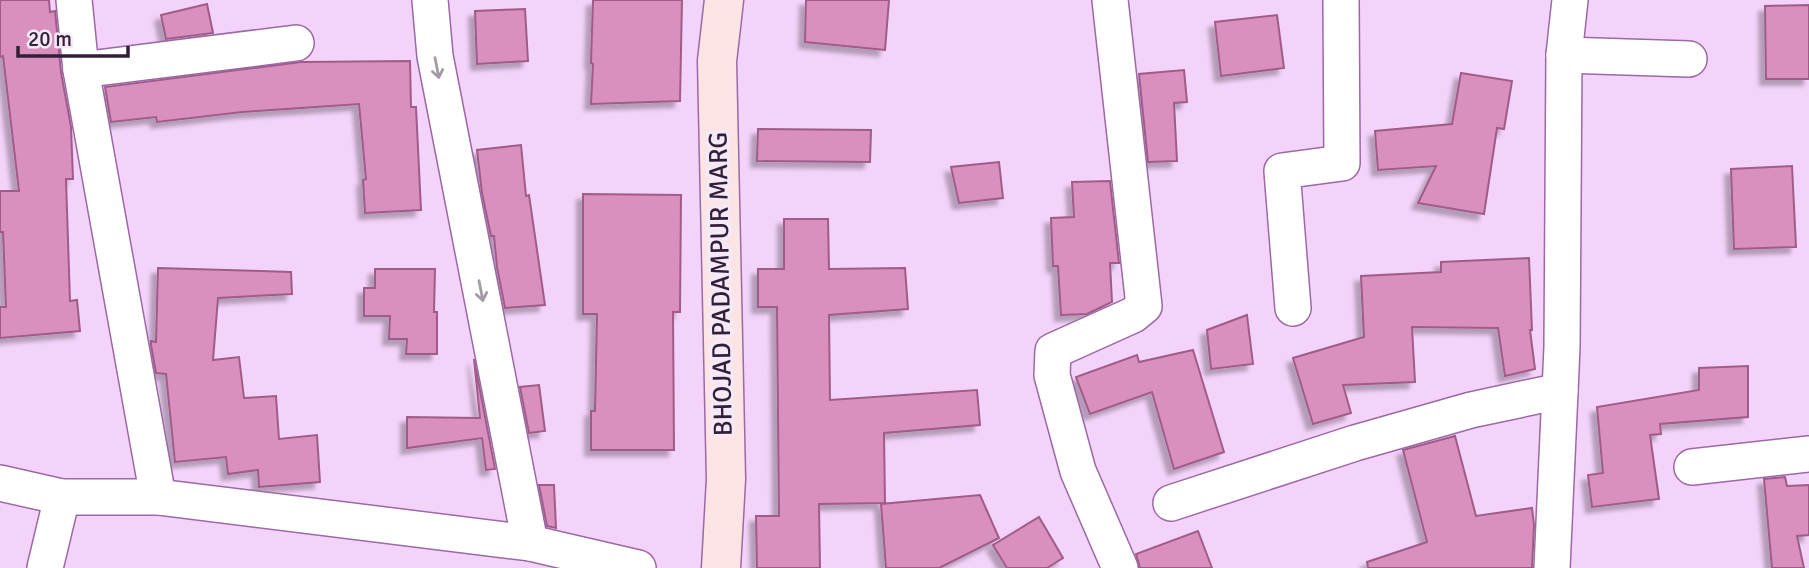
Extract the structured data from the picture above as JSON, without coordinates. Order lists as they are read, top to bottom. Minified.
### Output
{"streets":{"street":["BHOJAD PADAMPUR MARG"]},"scale_bar":"20 m"}
